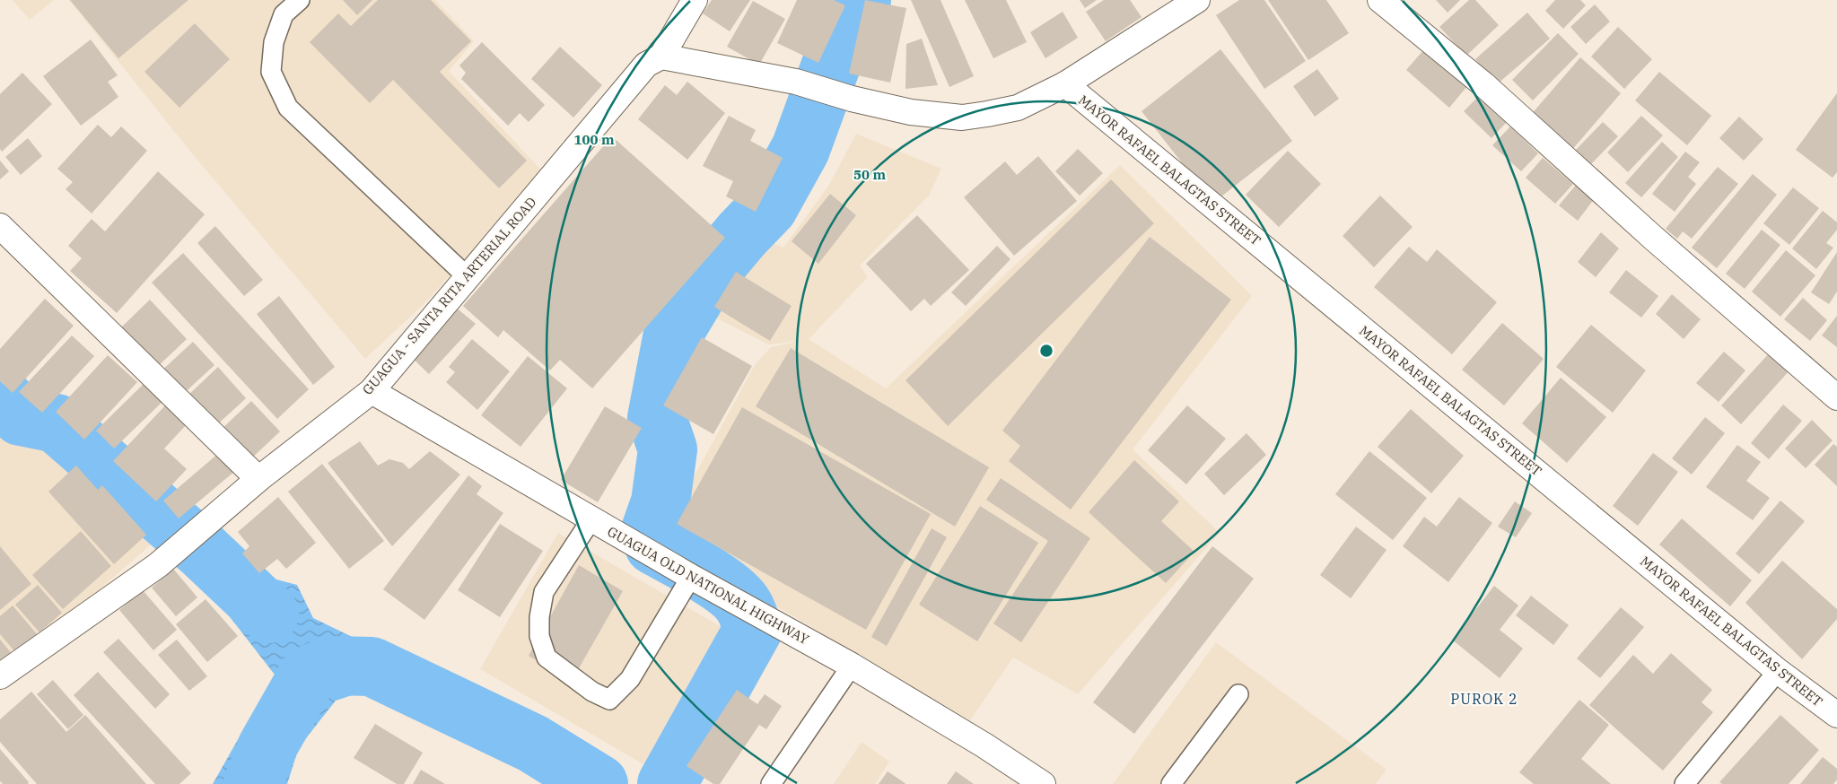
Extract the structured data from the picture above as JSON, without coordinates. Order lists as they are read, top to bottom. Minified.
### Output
{"streets":{"main road":["MAYOR RAFAEL BALAGTAS STREET","GUAGUA - SANTA RITA ARTERIAL ROAD","GUAGUA OLD NATIONAL HIGHWAY"]},"crossings":[["GUAGUA - SANTA RITA ARTERIAL ROAD","GUAGUA OLD NATIONAL HIGHWAY"]],"districts":["PUROK 2"],"rings":["100 m","50 m"]}
